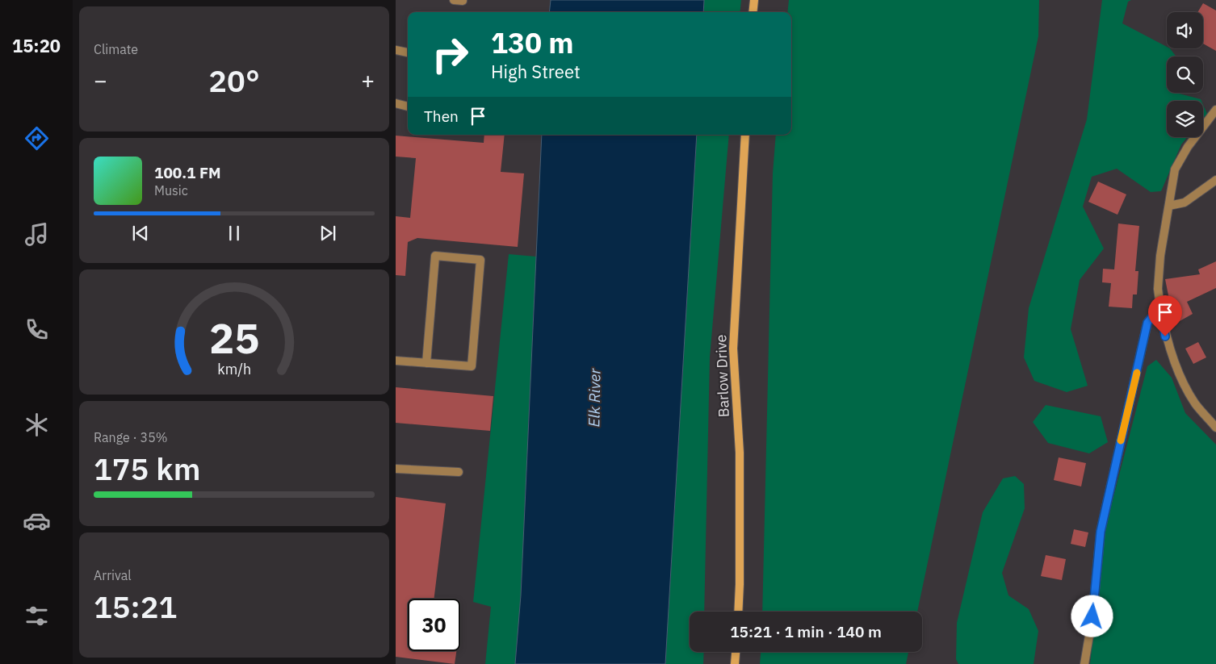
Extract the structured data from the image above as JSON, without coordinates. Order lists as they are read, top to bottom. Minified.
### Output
{"streets":{"street":["Barlow Drive"]},"water":["Elk River"],"page":{"tabs":"15:20","tile":["Climate",["Range · 35%","175 km"],["Arrival","15:21"]],"turn":["130 m","High Street"],"heat":["−","20°","+"],"then":"Then","song":["100.1 FM","Music"],"limit":"30","trip":"15:21 · 1 min · 140 m","gauge":["25","km/h"]}}
